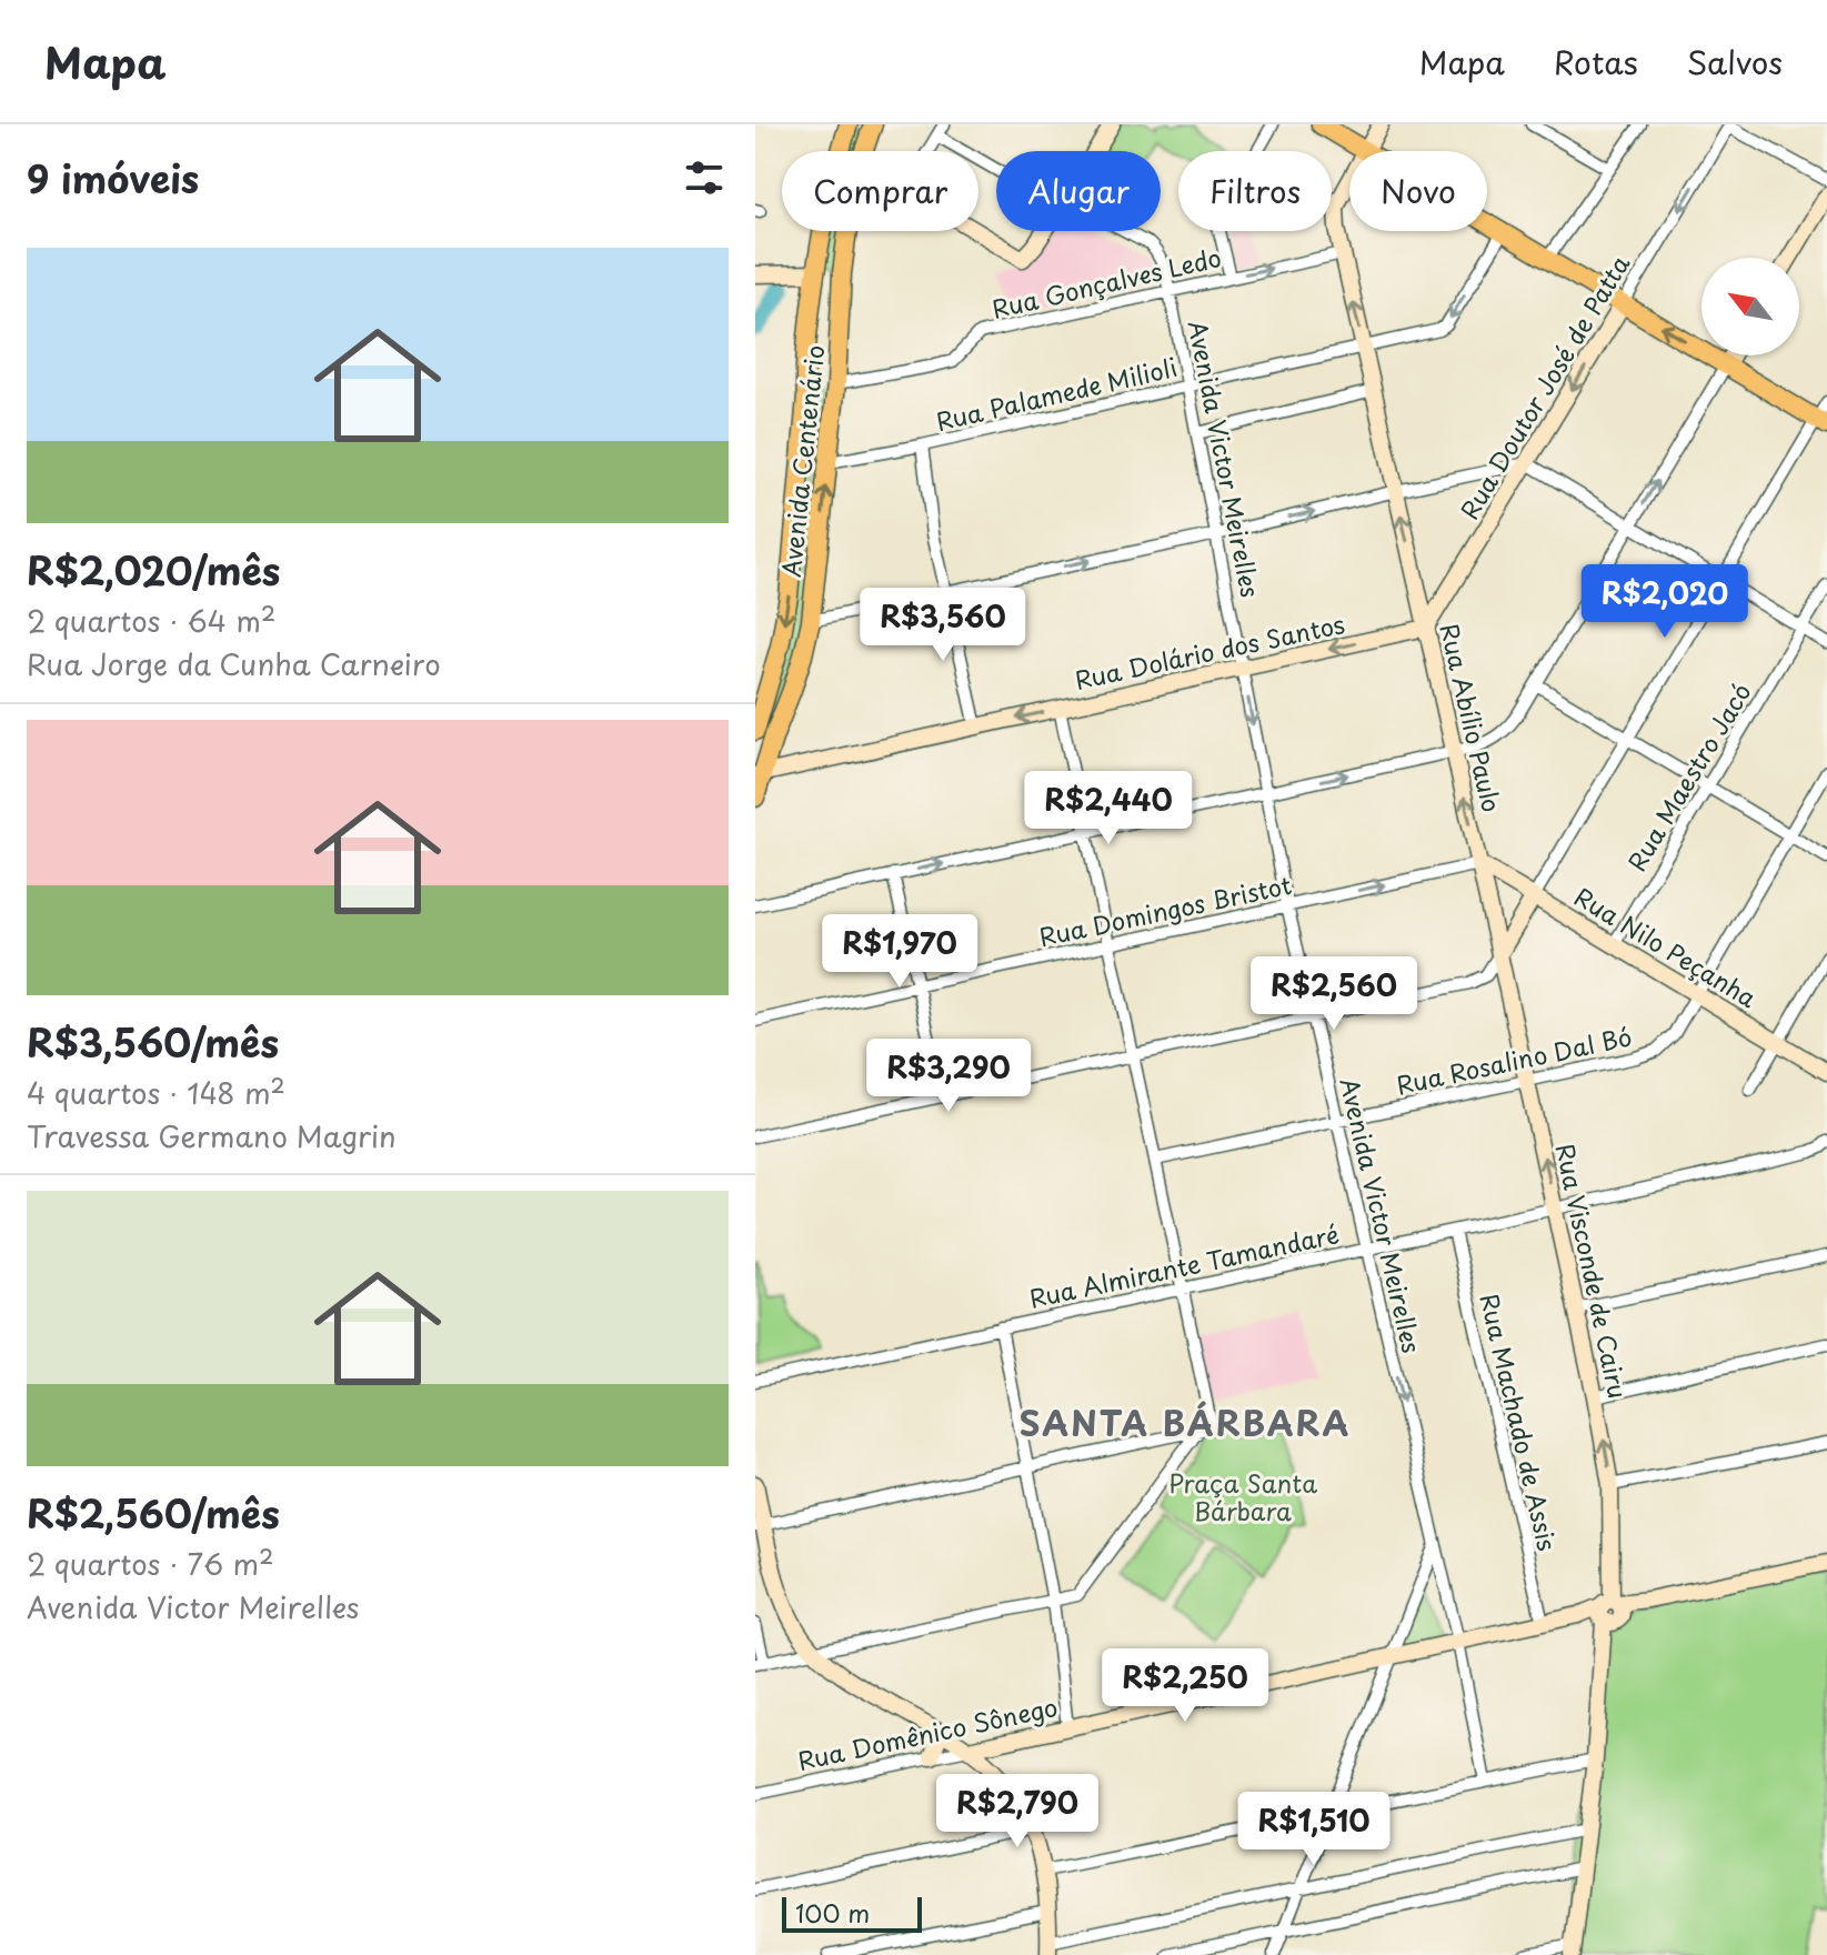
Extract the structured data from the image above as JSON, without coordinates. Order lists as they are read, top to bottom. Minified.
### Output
{"streets":{"main road":["Avenida Centenário"],"street":["Rua Gonçalves Ledo","Rua Doutor José de Patta","Rua Palamede Milioli","Avenida Victor Meirelles","Rua Dolário dos Santos","Rua Abílio Paulo","Rua Maestro Jacó","Rua Domingos Bristot","Rua Nilo Peçanha","Rua Rosalino Dal Bó","Rua Almirante Tamandaré","Rua Visconde de Cairu","Rua Machado de Assis","Rua Domênico Sônego"]},"crossings":[["Rua Gonçalves Ledo","Avenida Victor Meirelles"],["Rua Gonçalves Ledo","Avenida Centenário"],["Rua Gonçalves Ledo","Rua Abílio Paulo"],["Rua Doutor José de Patta","Rua Dolário dos Santos"],["Rua Doutor José de Patta","Rua Abílio Paulo"],["Rua Palamede Milioli","Avenida Victor Meirelles"],["Rua Palamede Milioli","Avenida Centenário"],["Rua Palamede Milioli","Rua Abílio Paulo"],["Avenida Victor Meirelles","Rua Dolário dos Santos"],["Avenida Victor Meirelles","Rua Domingos Bristot"],["Avenida Victor Meirelles","Rua Rosalino Dal Bó"],["Avenida Victor Meirelles","Rua Almirante Tamandaré"],["Avenida Victor Meirelles","Rua Domênico Sônego"],["Avenida Centenário","Rua Dolário dos Santos"],["Rua Dolário dos Santos","Rua Abílio Paulo"],["Rua Abílio Paulo","Rua Domingos Bristot"],["Rua Abílio Paulo","Rua Nilo Peçanha"],["Rua Abílio Paulo","Rua Visconde de Cairu"],["Rua Maestro Jacó","Rua Nilo Peçanha"],["Rua Domingos Bristot","Rua Nilo Peçanha"],["Rua Nilo Peçanha","Rua Rosalino Dal Bó"],["Rua Rosalino Dal Bó","Rua Visconde de Cairu"],["Rua Almirante Tamandaré","Rua Visconde de Cairu"],["Rua Almirante Tamandaré","Rua Machado de Assis"],["Rua Visconde de Cairu","Rua Domênico Sônego"],["Rua Machado de Assis","Rua Domênico Sônego"]],"one_way":["Rua Abílio Paulo"],"districts":["SANTA BÁRBARA"],"parks":["Praça Santa Bárbara"],"scale_bar":"100 m","north":"top left","page":{"header":"Mapa","nav":["Mapa","Rotas","Salvos"],"heading":"9 imóveis","chip":["Comprar","Alugar","Filtros","Novo"],"list":[{"name":"R$2,020/mês","note":"2 quartos · 64 m² · Rua Jorge da Cunha Carneiro"},{"name":"R$3,560/mês","note":"4 quartos · 148 m² · Travessa Germano Magrin"},{"name":"R$2,560/mês","note":"2 quartos · 76 m² · Avenida Victor Meirelles"}],"price":["R$2,020","R$3,560","R$2,440","R$1,970","R$2,560","R$3,290","R$2,250","R$2,790","R$1,510"],"scale":"100 m"}}
